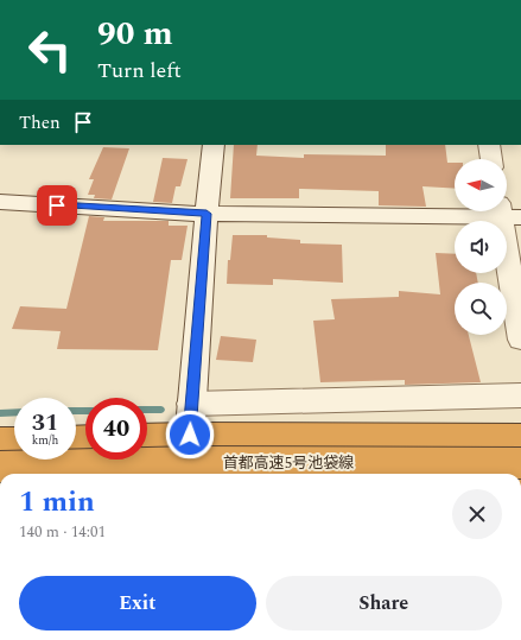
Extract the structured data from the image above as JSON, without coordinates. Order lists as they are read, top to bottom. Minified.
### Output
{"streets":{"highway":["首都高速5号池袋線"]},"north":"left","page":{"turn":["90 m","Turn left"],"then":"Then","speed":"31 km/h","limit":"40","heading":["1 min","140 m · 14:01"],"buttons":["Exit","Share"]}}
